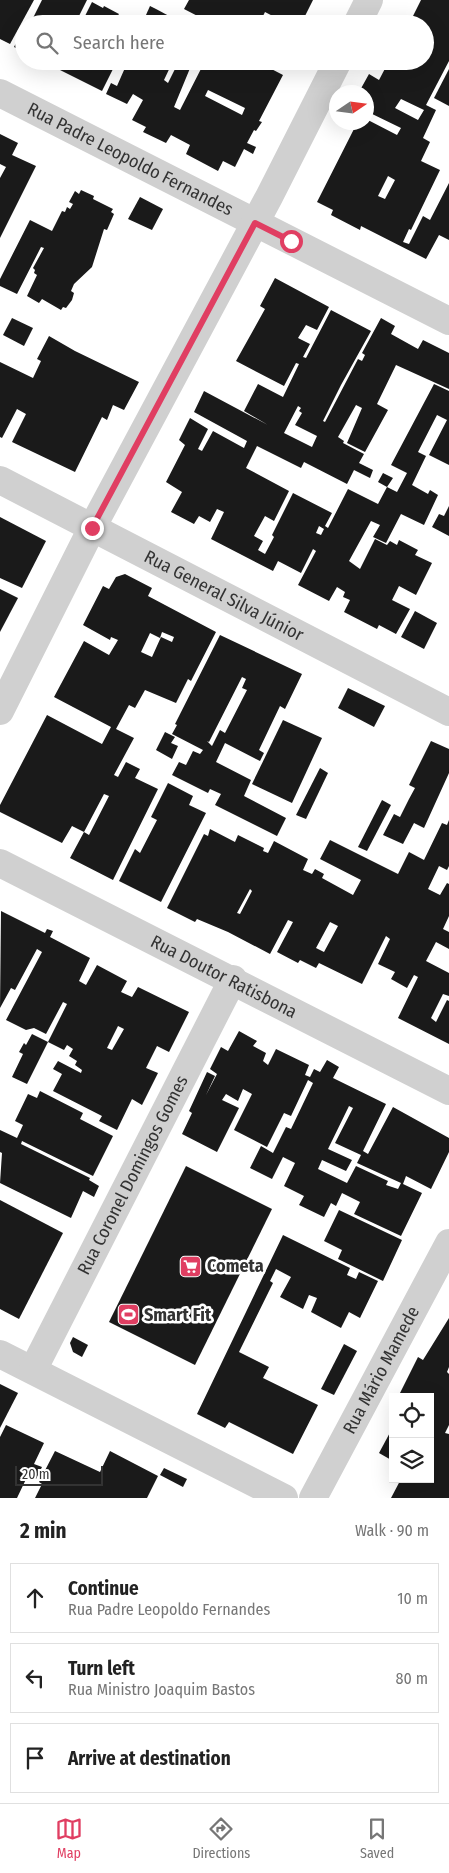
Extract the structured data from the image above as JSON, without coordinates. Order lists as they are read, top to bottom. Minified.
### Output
{"streets":{"street":["Rua Padre Leopoldo Fernandes","Rua General Silva Júnior","Rua Doutor Ratisbona","Rua Coronel Domingos Gomes","Rua Mário Mamede"]},"crossings":[["Rua Doutor Ratisbona","Rua Coronel Domingos Gomes"]],"places":{"supermarket":["Cometa"],"sports":["Smart Fit"]},"scale_bar":"20 m","north":"right","page":{"search":"Search here","scale":"20 m","heading":["2 min","Walk · 90 m"],"list":[["Continue","Rua Padre Leopoldo Fernandes","10 m"],["Turn left","Rua Ministro Joaquim Bastos","80 m"],"Arrive at destination"],"nav":["Map","Directions","Saved"]}}
